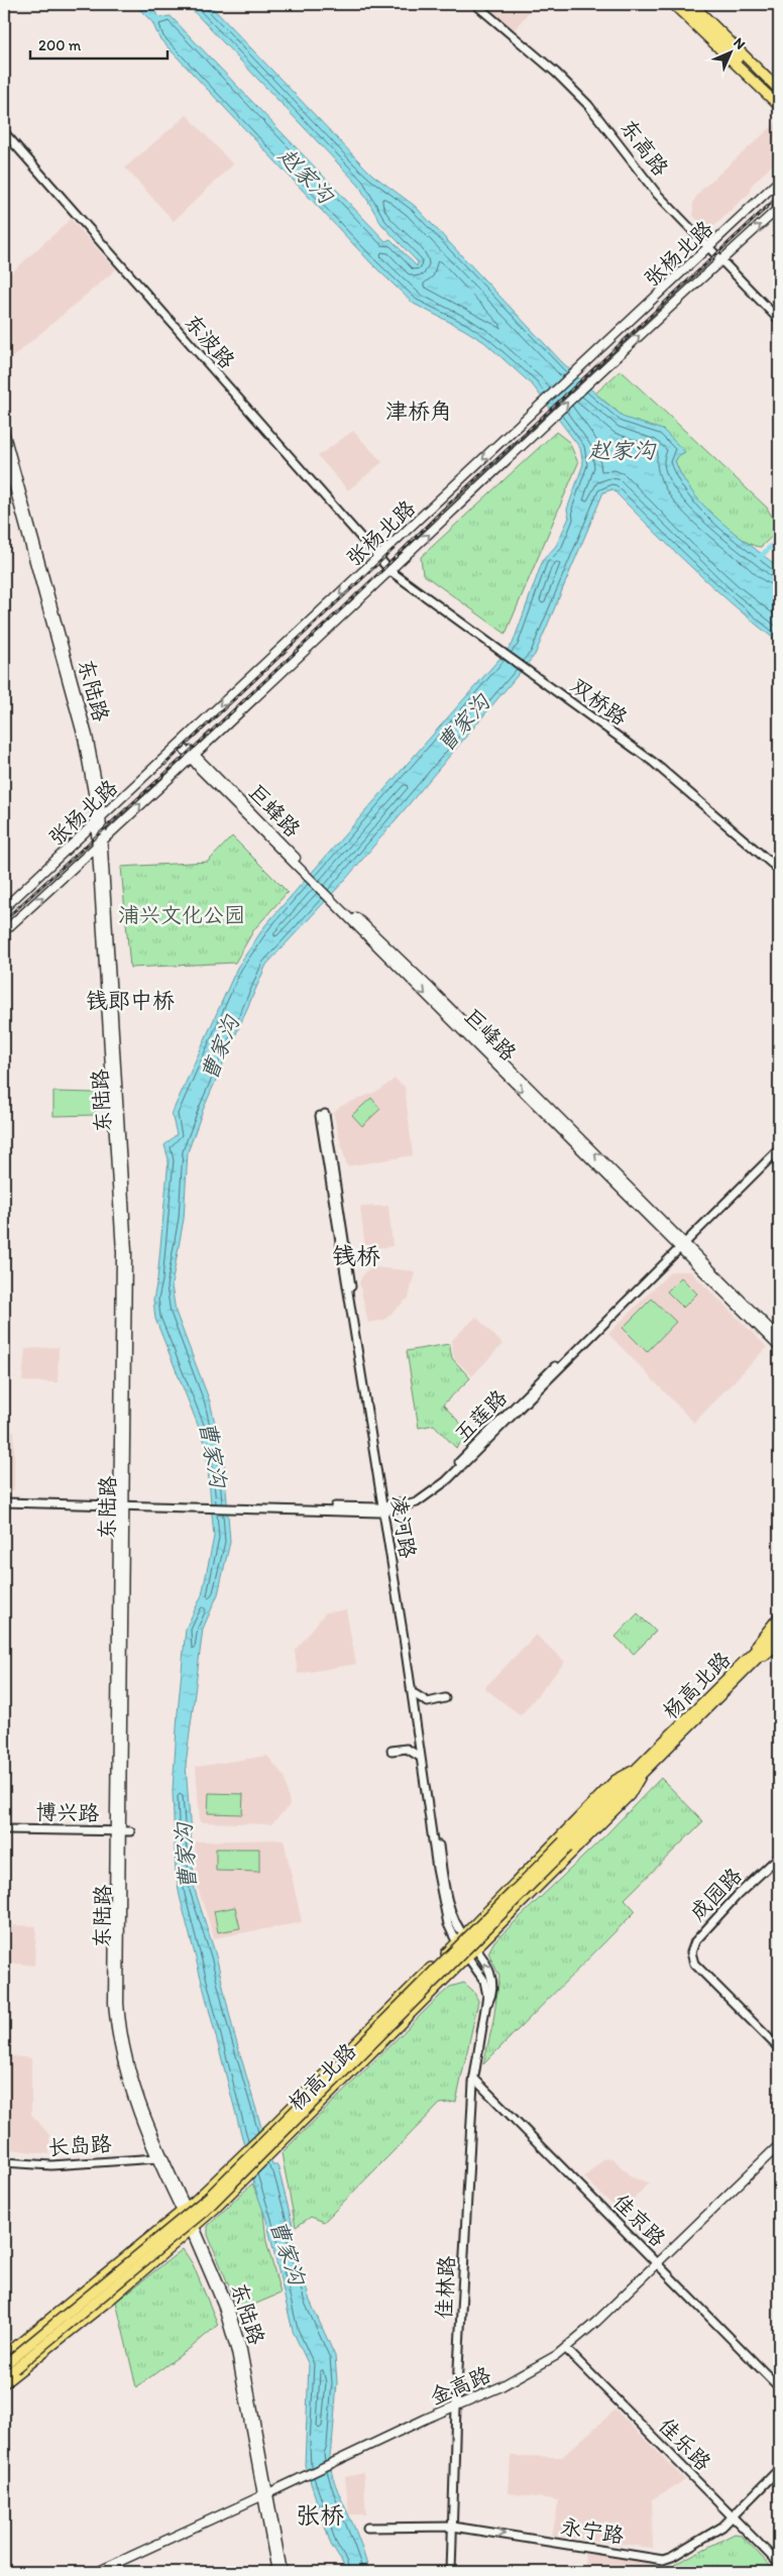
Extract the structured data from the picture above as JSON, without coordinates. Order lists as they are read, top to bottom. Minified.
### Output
{"streets":{"main road":["张杨北路","东陆路","巨峰路","杨高北路","金高路"],"street":["东高路","东波路","双桥路","五莲路","凌河路","博兴路","成园路","长岛路","佳京路","佳林路","佳乐路","永宁路"]},"crossings":[["东高路","张杨北路"],["张杨北路","东波路"],["张杨北路","东陆路"],["张杨北路","双桥路"],["张杨北路","巨峰路"],["东波路","双桥路"],["东陆路","五莲路"],["东陆路","杨高北路"],["东陆路","博兴路"],["东陆路","长岛路"],["东陆路","金高路"],["巨峰路","五莲路"],["五莲路","凌河路"],["凌河路","杨高北路"],["凌河路","佳林路"],["杨高北路","佳林路"],["佳京路","佳林路"],["佳京路","金高路"],["佳林路","金高路"],["佳林路","永宁路"],["金高路","佳乐路"],["佳乐路","永宁路"]],"one_way":["永宁路"],"districts":["津桥角","钱郎中桥","钱桥","张桥"],"water":["赵家沟","曹家沟"],"parks":["浦兴文化公园"],"scale_bar":"200 m","north":"top right"}
